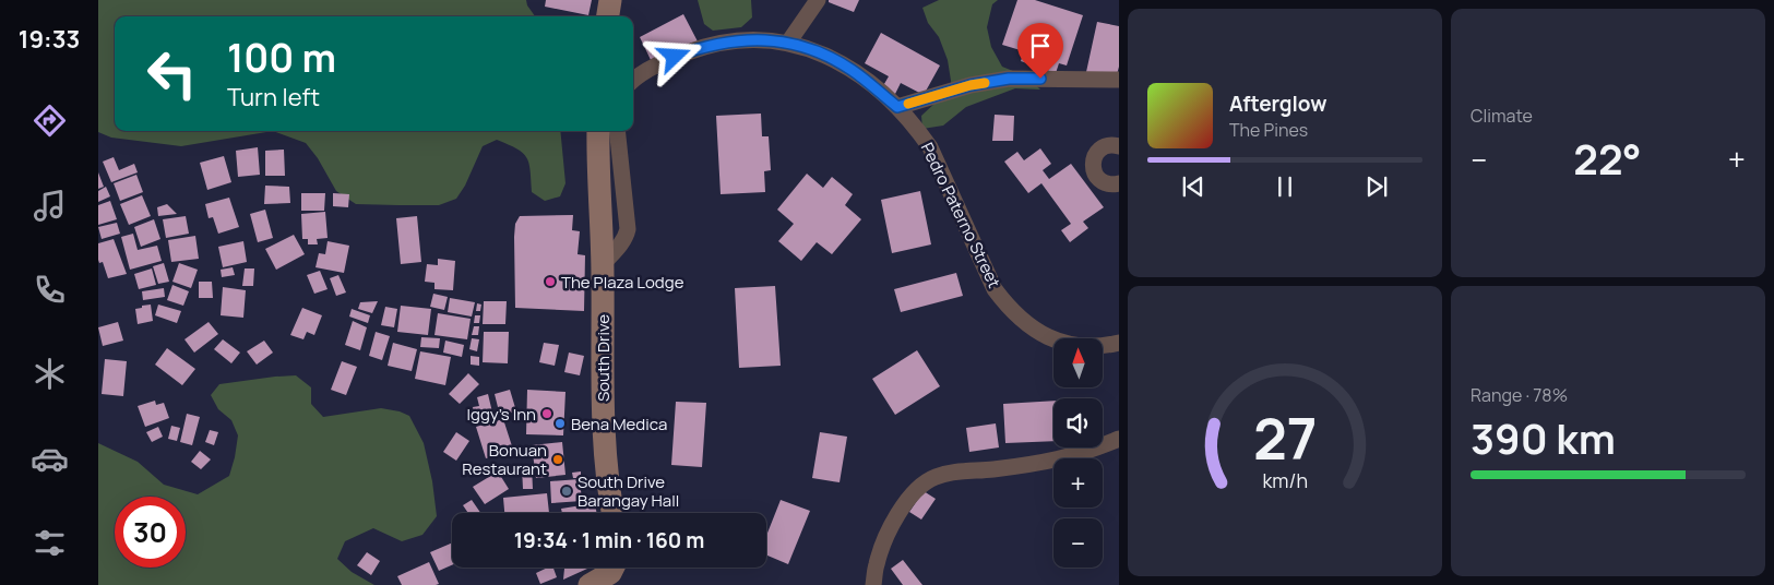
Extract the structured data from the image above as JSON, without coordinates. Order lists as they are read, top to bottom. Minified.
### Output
{"streets":{"main road":["South Drive"],"street":["Pedro Paterno Street"]},"places":["The Plaza Lodge","Iggy's Inn","Bena Medica","Bonuan Restaurant","South Drive Barangay Hall"],"north":"top","page":{"tabs":"19:33","tile":["Climate",["Range · 78%","390 km"]],"turn":["100 m","Turn left"],"song":["Afterglow","The Pines"],"heat":["−","22°","+"],"map_buttons":["+","−"],"limit":"30","trip":"19:34 · 1 min · 160 m","gauge":["27","km/h"]}}
